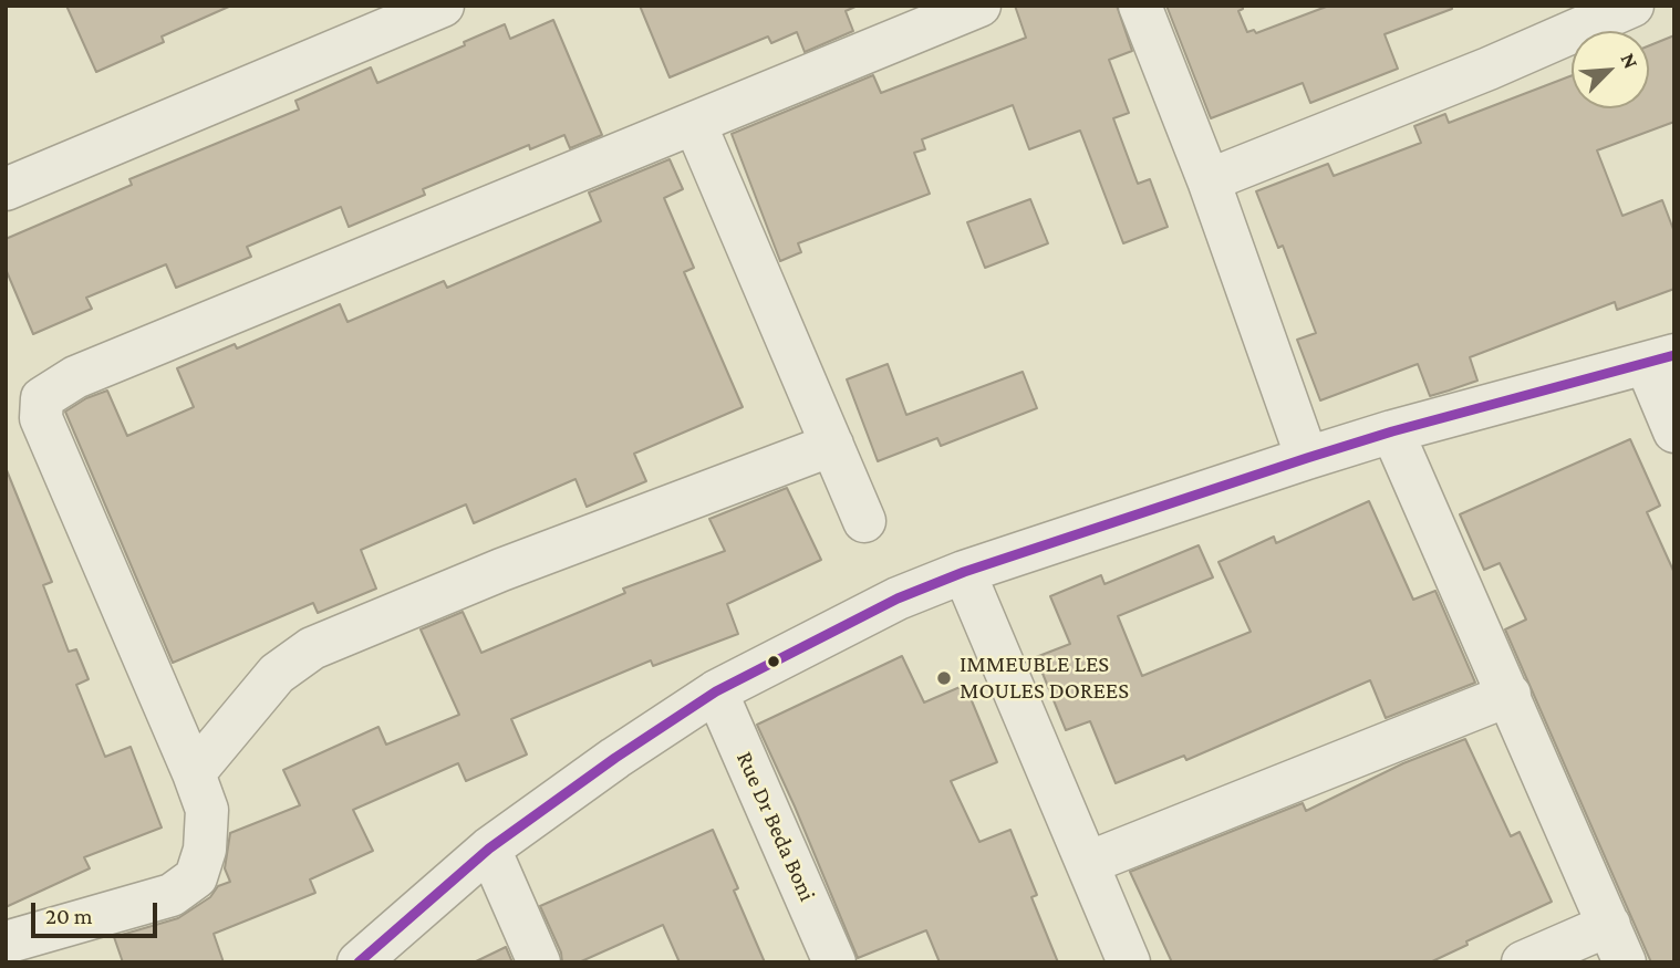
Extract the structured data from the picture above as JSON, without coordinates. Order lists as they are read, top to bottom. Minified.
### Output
{"streets":{"street":["Rue Dr Beda Boni"]},"places":["IMMEUBLE LES MOULES DOREES"],"scale_bar":"20 m","north":"top right"}
